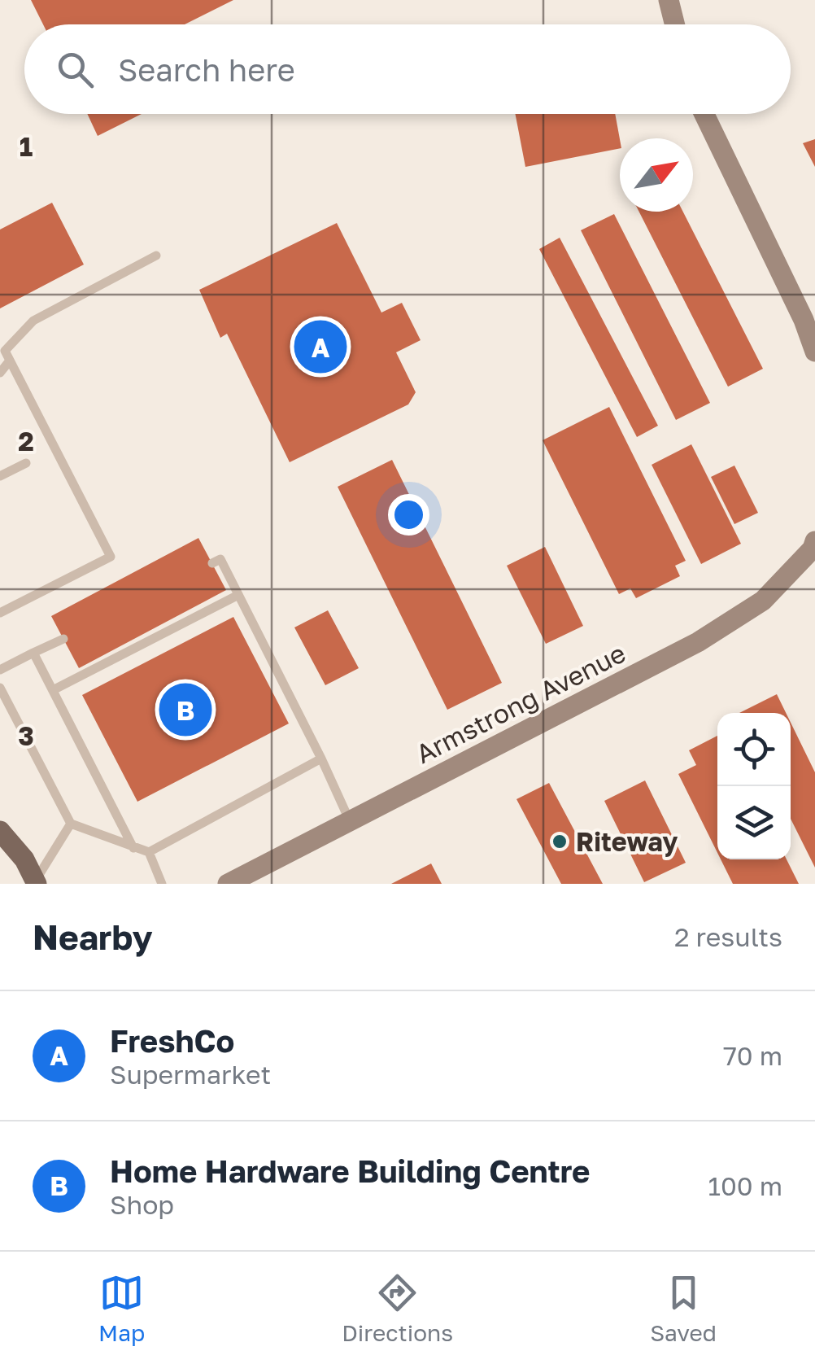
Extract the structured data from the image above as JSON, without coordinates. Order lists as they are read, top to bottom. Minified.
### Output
{"streets":{"street":["Armstrong Avenue"]},"places":["Riteway"],"north":"top right","page":{"search":"Search here","pins":["A","B"],"heading":["Nearby","2 results"],"list":[{"mark":"A","name":"FreshCo","note":"Supermarket","value":"70 m"},{"mark":"B","name":"Home Hardware Building Centre","note":"Shop","value":"100 m"}],"nav":["Map","Directions","Saved"]},"grid":{"rows":["1","2","3"]}}
